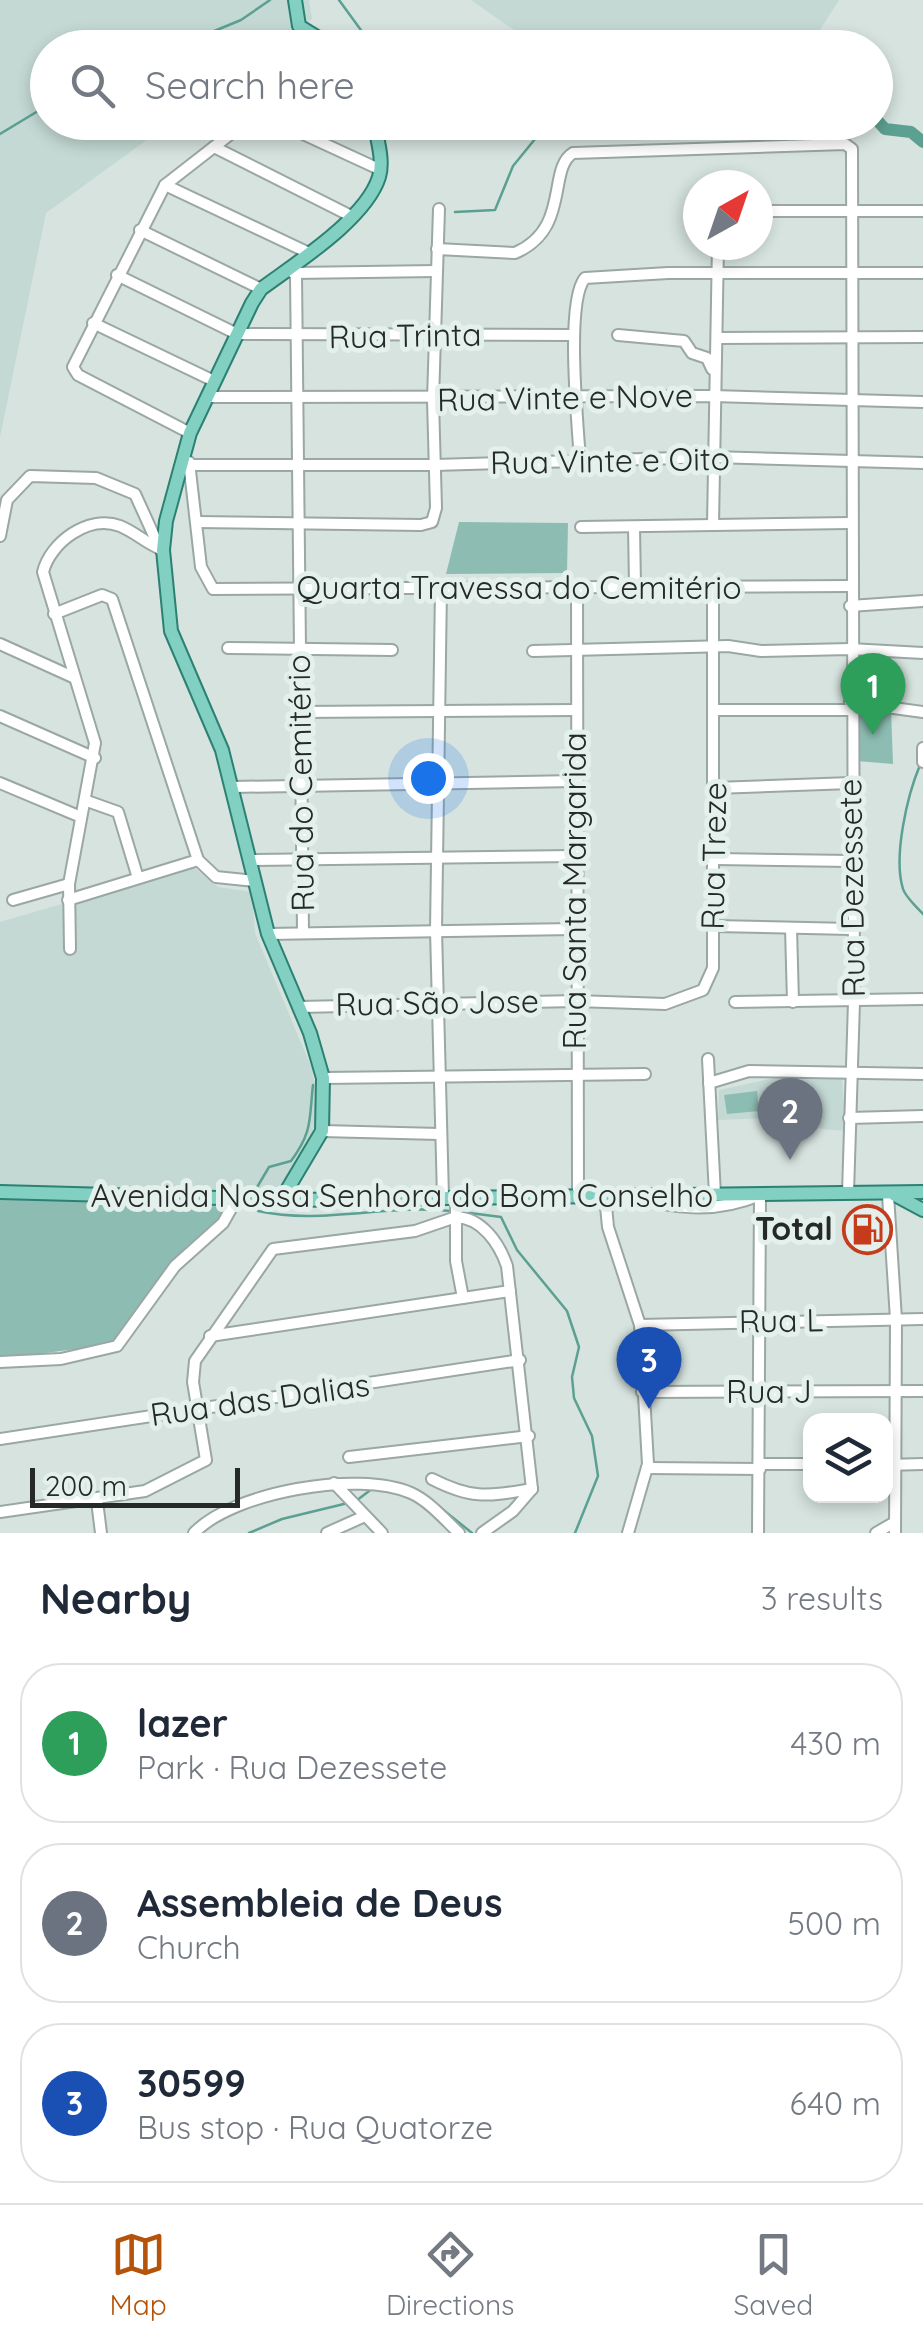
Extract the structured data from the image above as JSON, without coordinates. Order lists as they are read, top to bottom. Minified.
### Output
{"streets":{"main road":["Avenida Nossa Senhora do Bom Conselho"],"street":["Rua Trinta","Rua Vinte e Nove","Rua Vinte e Oito","Quarta Travessa do Cemitério","Rua do Cemitério","Rua Treze","Rua Dezessete","Rua Santa Margarida","Rua São Jose","Rua L","Rua J","Rua das Dalias"]},"crossings":[["Rua Trinta","Rua do Cemitério"],["Rua Vinte e Nove","Rua do Cemitério"],["Rua Vinte e Nove","Rua Dezessete"],["Rua Vinte e Oito","Rua do Cemitério"],["Rua Vinte e Oito","Rua Dezessete"],["Quarta Travessa do Cemitério","Rua do Cemitério"],["Quarta Travessa do Cemitério","Rua Treze"],["Quarta Travessa do Cemitério","Rua Dezessete"],["Quarta Travessa do Cemitério","Rua Santa Margarida"],["Rua Treze","Rua Santa Margarida"],["Rua Treze","Rua São Jose"],["Rua Dezessete","Avenida Nossa Senhora do Bom Conselho"],["Rua Santa Margarida","Rua São Jose"],["Rua Santa Margarida","Avenida Nossa Senhora do Bom Conselho"]],"places":{"fuel station":["Total"]},"scale_bar":"200 m","north":"top right","page":{"search":"Search here","pins":["1","2","3"],"scale":"200 m","heading":["Nearby","3 results"],"list":[{"mark":"1","name":"lazer","note":"Park · Rua Dezessete","value":"430 m"},{"mark":"2","name":"Assembleia de Deus","note":"Church","value":"500 m"},{"mark":"3","name":"30599","note":"Bus stop · Rua Quatorze","value":"640 m"}],"nav":["Map","Directions","Saved"]}}
